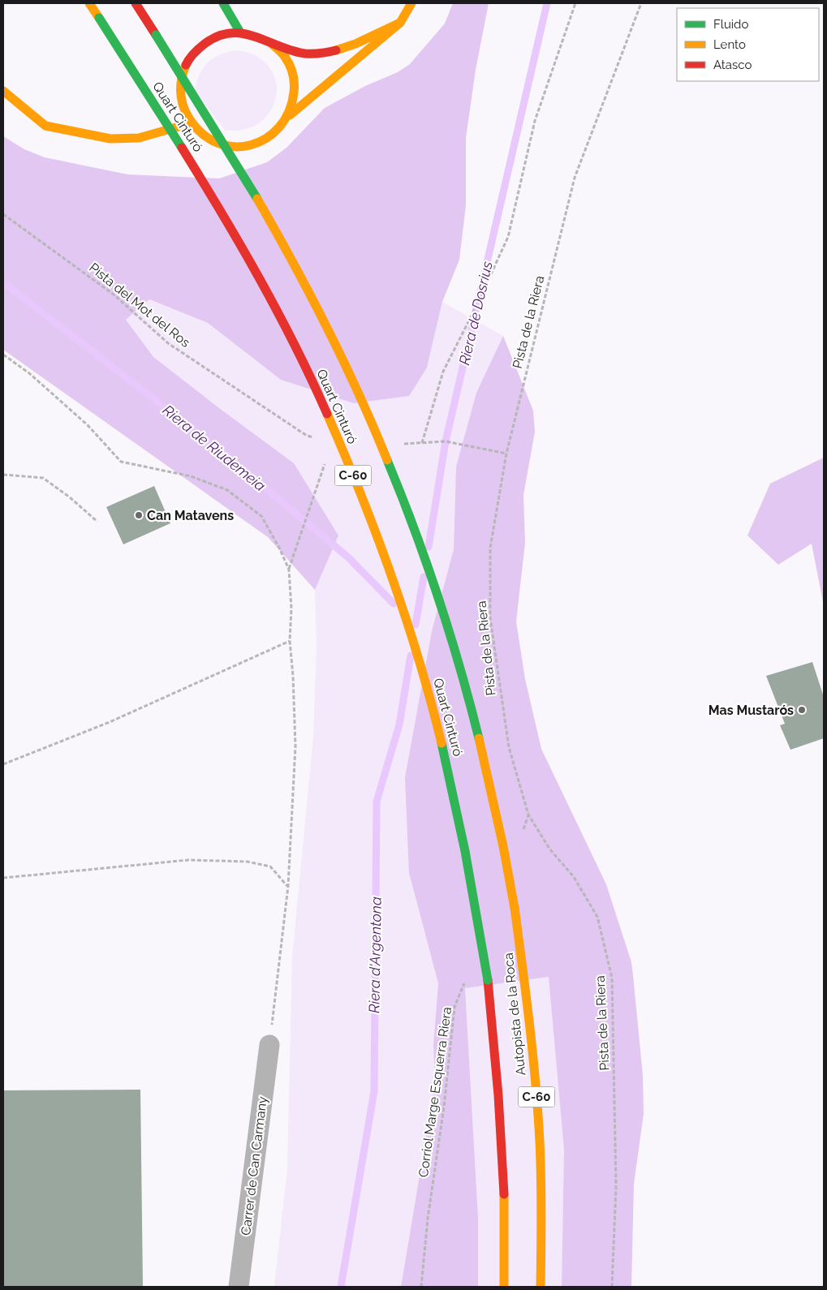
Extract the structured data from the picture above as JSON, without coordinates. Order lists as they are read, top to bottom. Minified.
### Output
{"streets":{"main road":["Quart Cinturó","C-60","Autopista de la Roca"],"street":["Carrer de Can Carmany"],"path":["Pista del Mot del Ros","Pista de la Riera","Corriol Marge Esquerra Riera"]},"crossings":[["Quart Cinturó","Autopista de la Roca"]],"water":["Riera de Dosrius","Riera de Riudemeia","Riera d'Argentona"],"places":["Can Matavens","Mas Mustarós"],"legend":["Fluido","Lento","Atasco"]}
